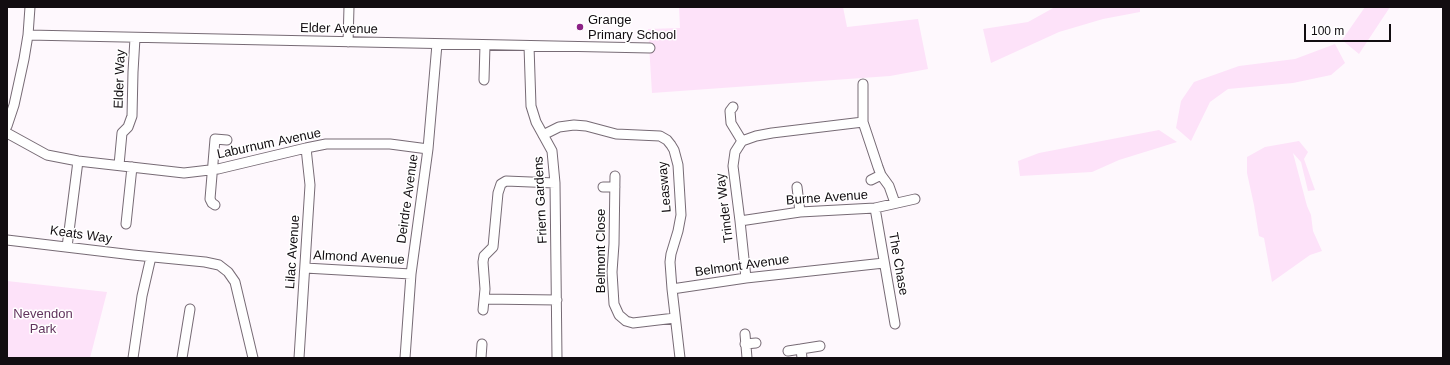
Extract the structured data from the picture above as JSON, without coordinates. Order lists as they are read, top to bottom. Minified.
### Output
{"streets":{"street":["Elder Avenue","Elder Way","Laburnum Avenue","Leasway","Burne Avenue","Deirdre Avenue","Friern Gardens","Trinder Way","Keats Way","Belmont Close","Lilac Avenue","Almond Avenue","The Chase","Belmont Avenue"]},"crossings":[["Elder Avenue","Elder Way"],["Elder Avenue","Deirdre Avenue"],["Elder Avenue","Friern Gardens"],["Elder Way","Laburnum Avenue"],["Laburnum Avenue","Deirdre Avenue"],["Laburnum Avenue","Lilac Avenue"],["Leasway","Friern Gardens"],["Leasway","Belmont Avenue"],["Burne Avenue","Trinder Way"],["Burne Avenue","The Chase"],["Deirdre Avenue","Almond Avenue"],["Trinder Way","Belmont Avenue"],["Lilac Avenue","Almond Avenue"],["The Chase","Belmont Avenue"]],"parks":["Nevendon Park"],"places":["Grange Primary School"],"scale_bar":"100 m"}
